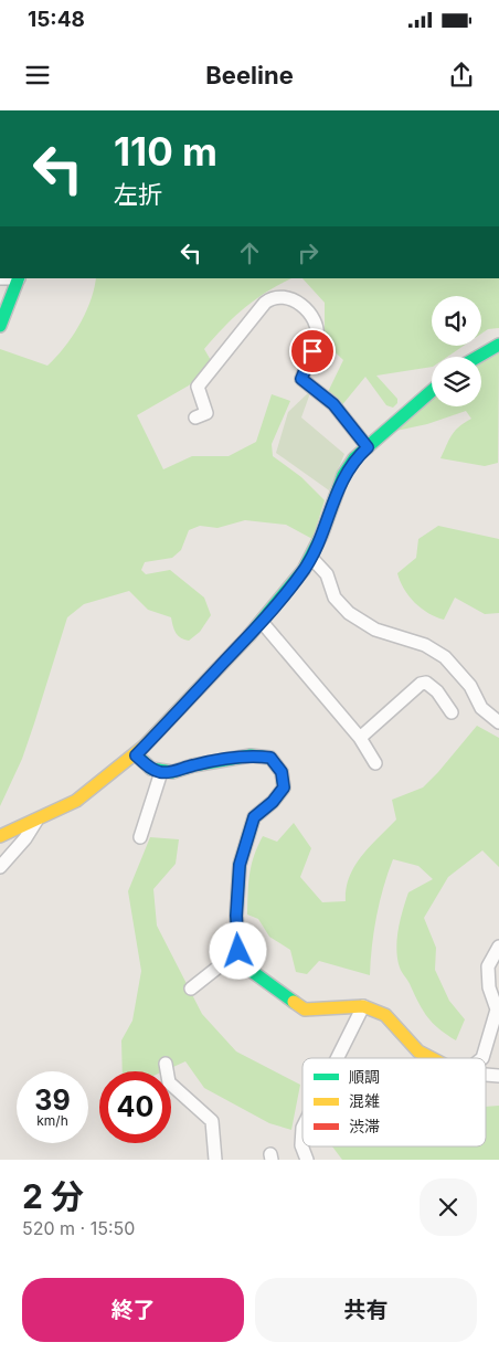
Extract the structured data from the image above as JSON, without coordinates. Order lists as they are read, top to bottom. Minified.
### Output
{"legend":["順調","混雑","渋滞"],"page":{"status":"15:48","header":"Beeline","turn":["110 m","左折"],"speed":"39 km/h","limit":"40","heading":["2 分","520 m · 15:50"],"buttons":["終了","共有"]}}
